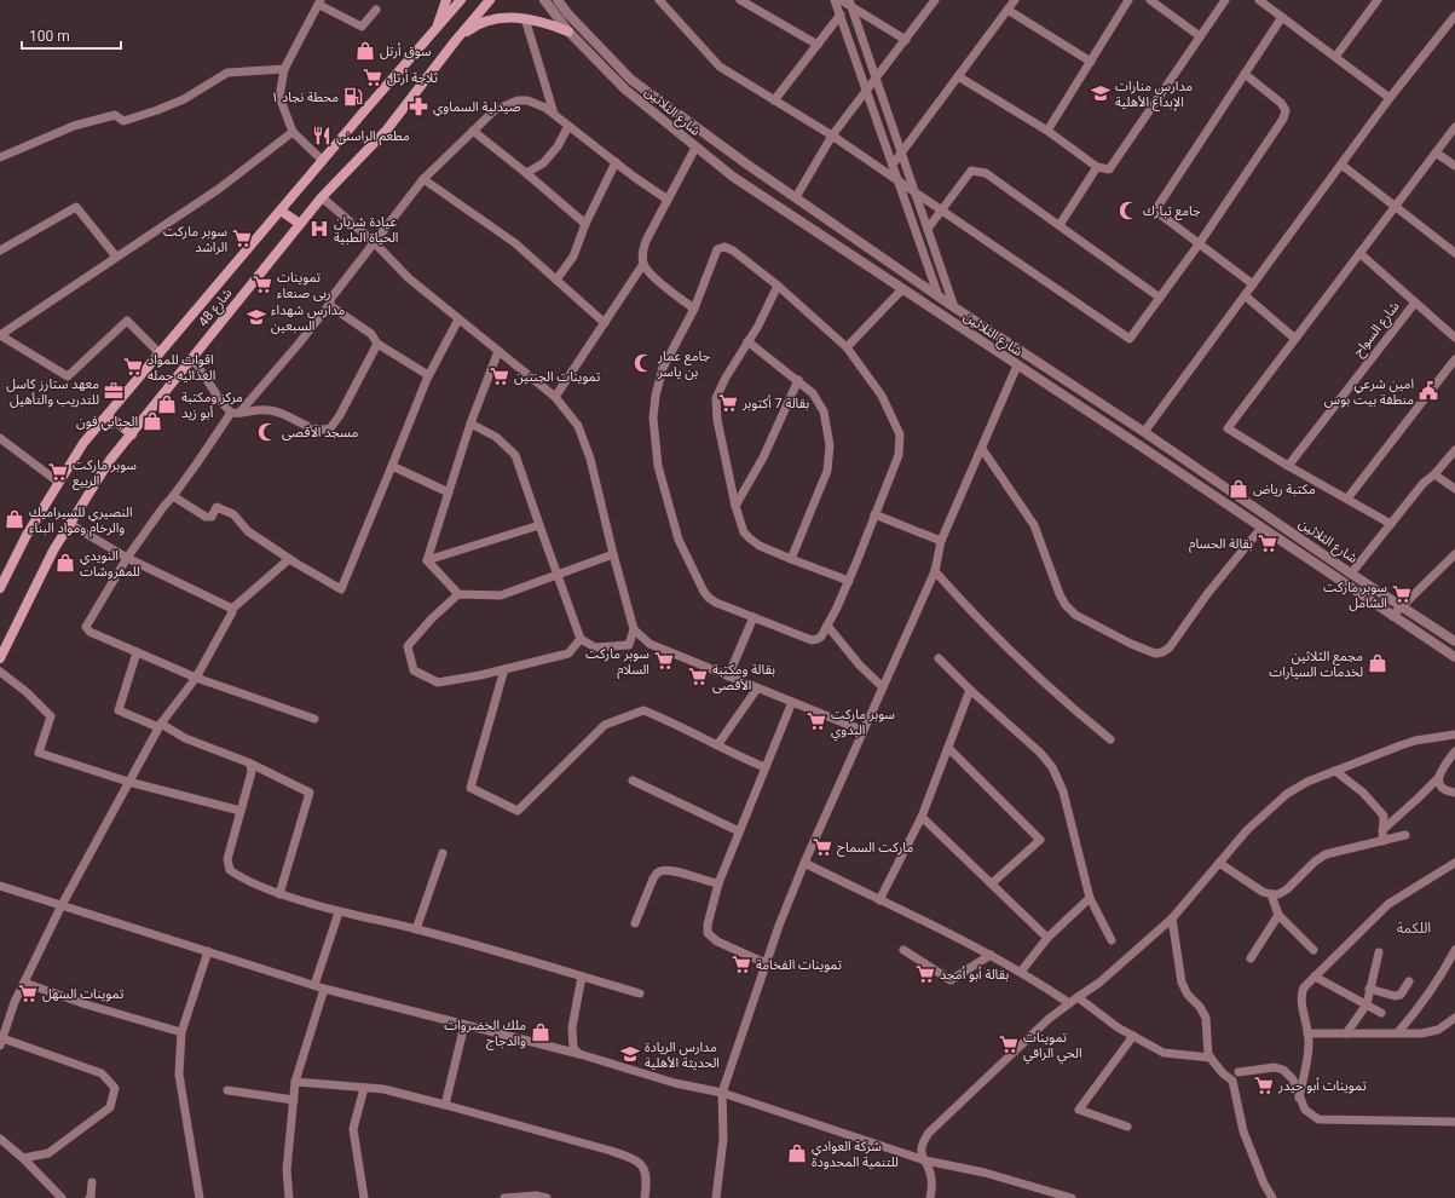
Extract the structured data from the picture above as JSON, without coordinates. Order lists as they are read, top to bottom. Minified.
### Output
{"streets":{"main road":["شارع 48"],"street":["شارع الثلاثين","شارع السواح"]},"districts":["اللكمة"],"places":{"shop":["سوق أرتل","مركز ومكتبة أبو زيد","الحبابي فون","مكتبة رياض","النصيري للسيراميك والرخام ومواد البناء","النويدي للمفروشات","مجمع الثلاثين لخدمات السيارات","ملك الخضروات والدجاج","شركة العوادي للتنمية المحدودة"],"supermarket":["ثلاجة أرتل","سوبر ماركت الراشد","تموينات ربى صنعاء","اقوات للمواد الغذائيه جمله","تموينات الجنتين","بقالة 7 أكتوبر","سوبر ماركت الربيع","بقالة الحسام","سوبر ماركت الشامل","سوبر ماركت السلام","بقالة ومكتبة الأقصى","سوبر ماركت البدوي","ماركت السماح","تموينات الفخامة","بقالة أبو أمجد","تموينات السهل","تموينات الحي الراقي","تموينات أبو حيدر"],"school or university":["مدارس منارات الإبداع الأهلية","مدارس شهداء السبعين","مدارس الريادة الحديثة الأهلية"],"fuel station":["محطة نجاد ١"],"pharmacy":["صيدلية السماوي"],"restaurant":["مطعم الراسني"],"mosque":["جامع تبارك","جامع عمار بن ياسر","مسجد الأقصى"],"hospital":["عيادة شريان الحياة الطبية"],"office":["معهد ستارز كاسل للتدريب والتأهيل"],"public building":["امين شرعي منطقة بيت بوس"]},"scale_bar":"100 m"}
